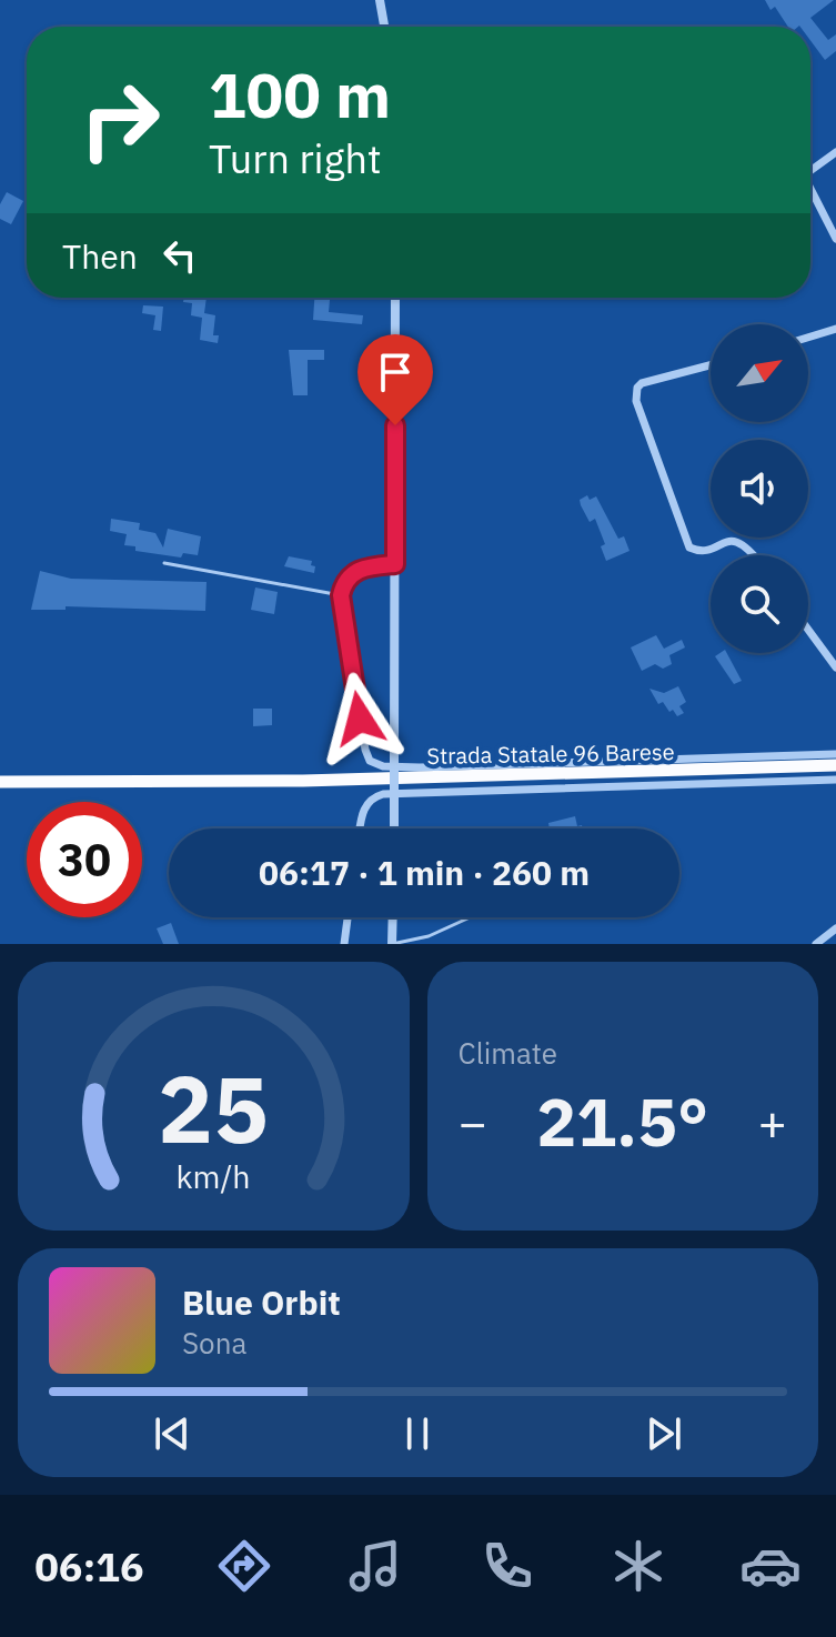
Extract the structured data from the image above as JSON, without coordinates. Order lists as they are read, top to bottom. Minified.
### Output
{"streets":{"highway":["Strada Statale 96 Barese"]},"north":"top right","page":{"turn":["100 m","Turn right"],"then":"Then","limit":"30","trip":"06:17 · 1 min · 260 m","tile":"Climate","heat":["−","21.5°","+"],"song":["Blue Orbit","Sona"],"tabs":"06:16","gauge":["25","km/h"]}}
